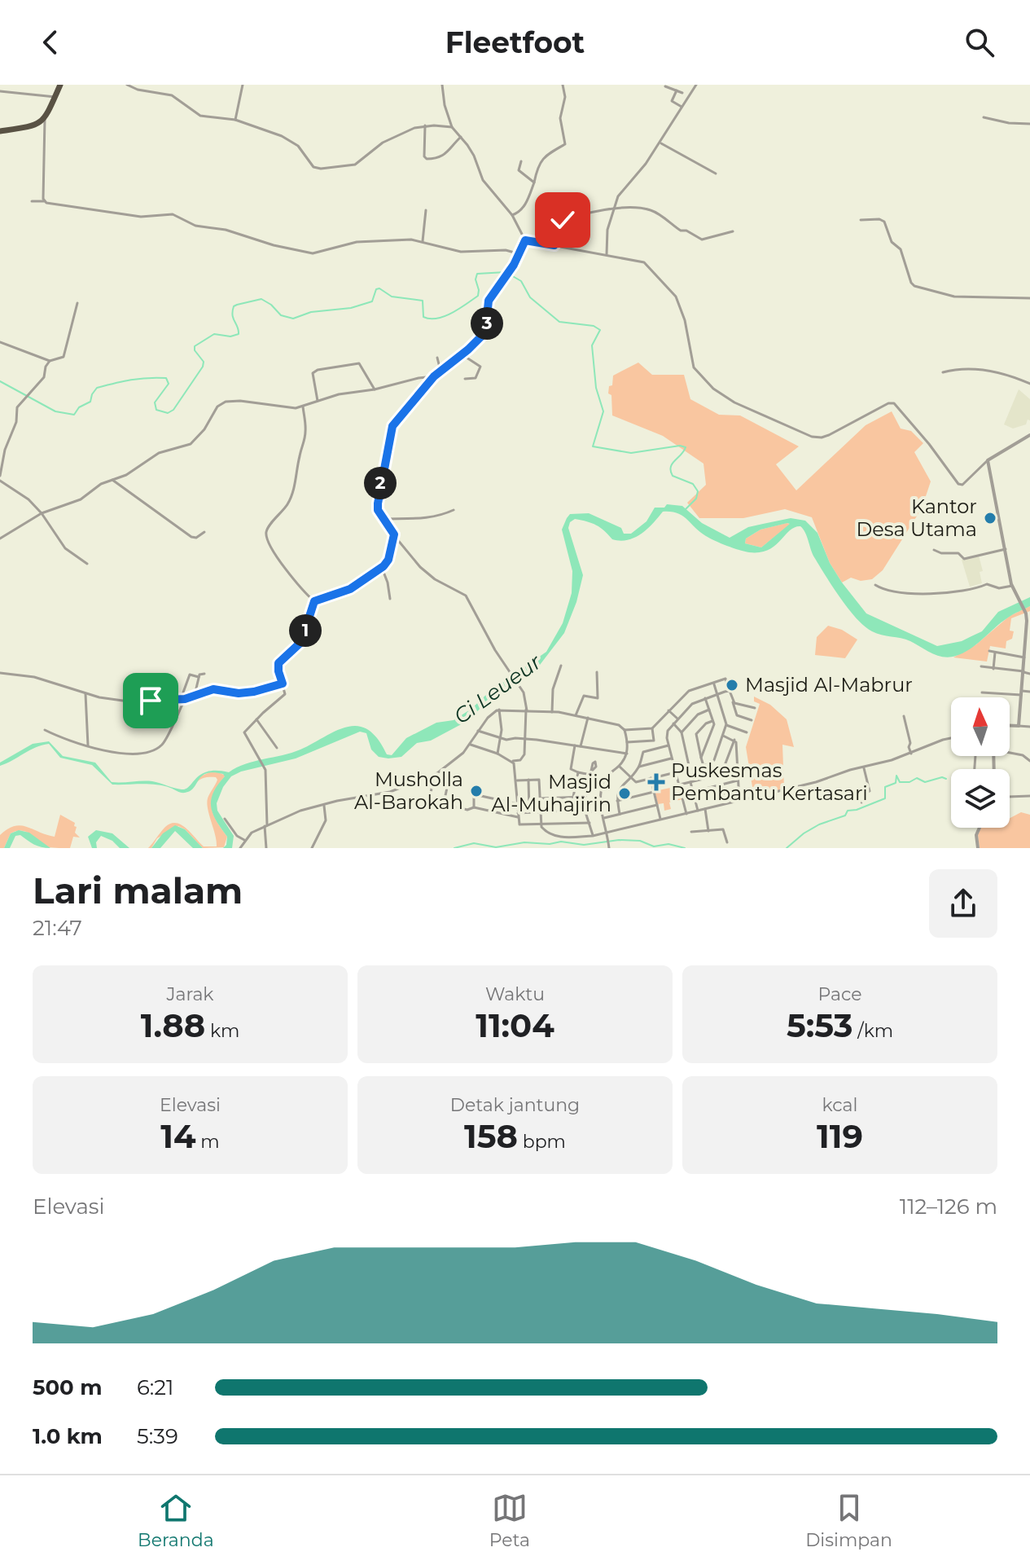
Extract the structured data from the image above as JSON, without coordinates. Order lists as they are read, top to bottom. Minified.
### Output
{"water":["Ci Leueur"],"places":{"other":["Kantor Desa Utama","Masjid Al-Mabrur","Musholla Al-Barokah","Masjid Al-Muhajirin"],"health":["Puskesmas Pembantu Kertasari"]},"north":"top","page":{"header":"Fleetfoot","pins":["3","2","1"],"heading":["Lari malam","21:47"],"stats":[["Jarak","1.88 km"],["Waktu","11:04"],["Pace","5:53 /km"],["Elevasi","14 m"],["Detak jantung","158 bpm"],["kcal","119"]],"chart":["Elevasi","112–126 m"],"list":[{"name":"500 m","note":"6:21"},{"name":"1.0 km","note":"5:39"}],"tabs":["Beranda","Peta","Disimpan"]}}
